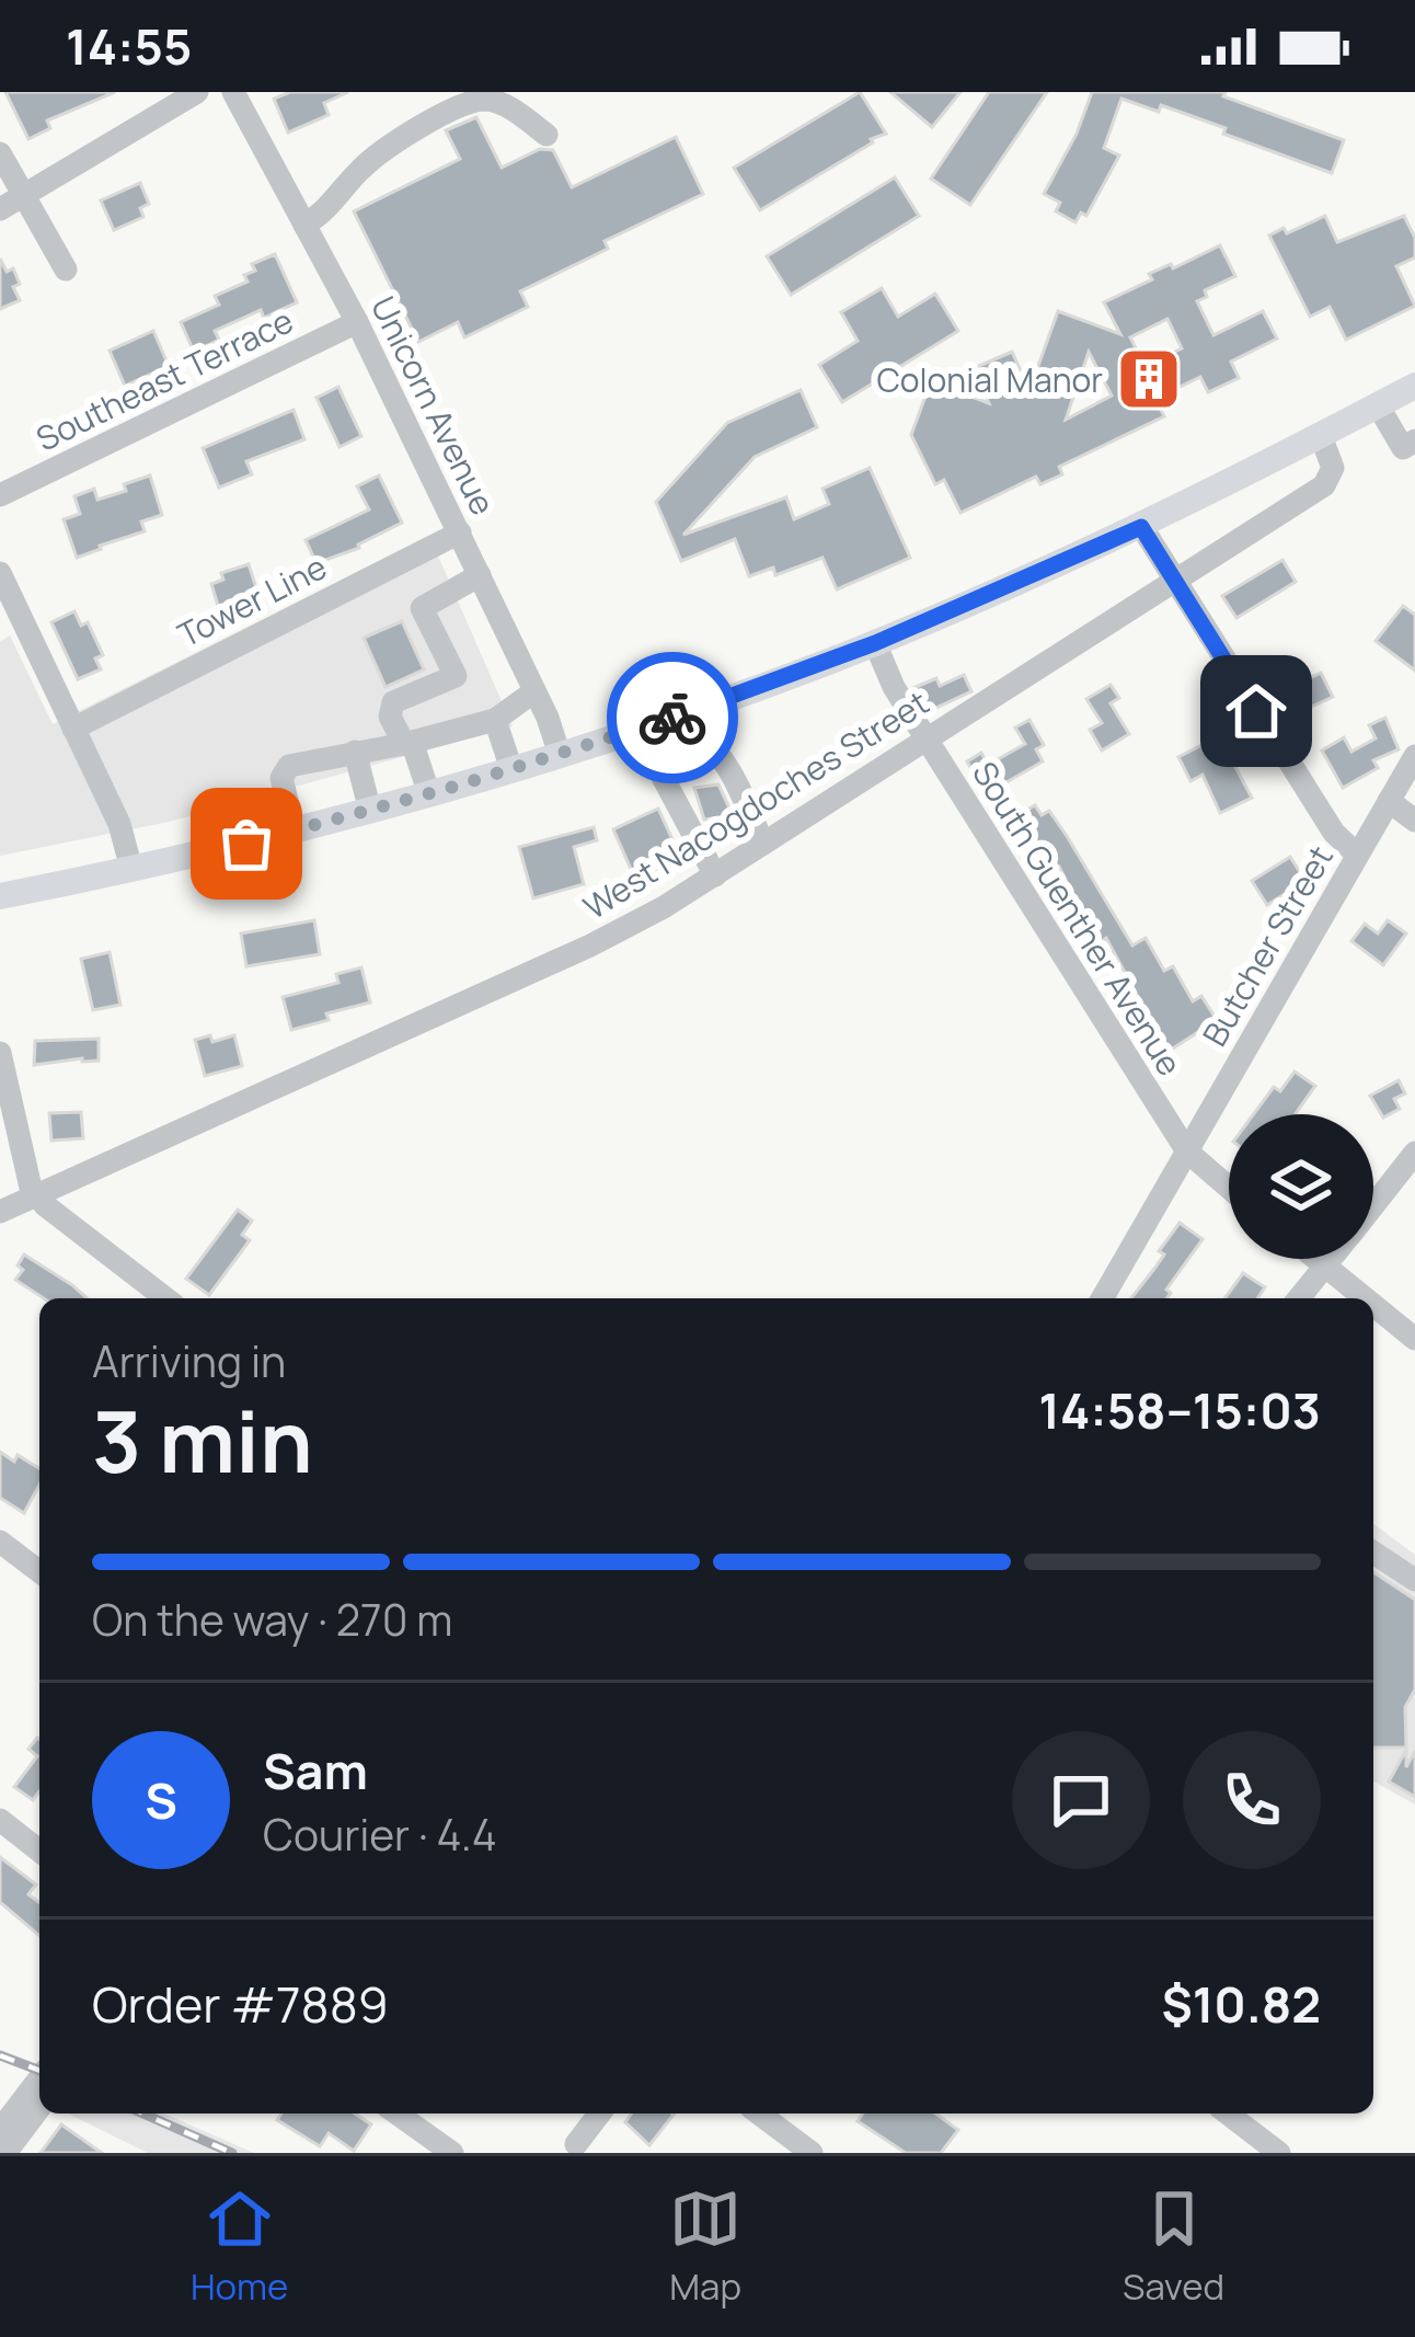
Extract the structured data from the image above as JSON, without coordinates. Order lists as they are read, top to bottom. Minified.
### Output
{"streets":{"street":["Southeast Terrace","Unicorn Avenue","Tower Line","West Nacogdoches Street","South Guenther Avenue","Butcher Street"]},"crossings":[["Southeast Terrace","Unicorn Avenue"],["Unicorn Avenue","Tower Line"],["West Nacogdoches Street","South Guenther Avenue"],["South Guenther Avenue","Butcher Street"]],"places":{"building":["Colonial Manor"]},"page":{"status":"14:55","heading":["3 min","Arriving in","14:58–15:03"],"panel":["Sam","Courier · 4.4","Order #7889","$10.82"],"bar":"On the way · 270 m","round":"S","tabs":["Home","Map","Saved"]}}
